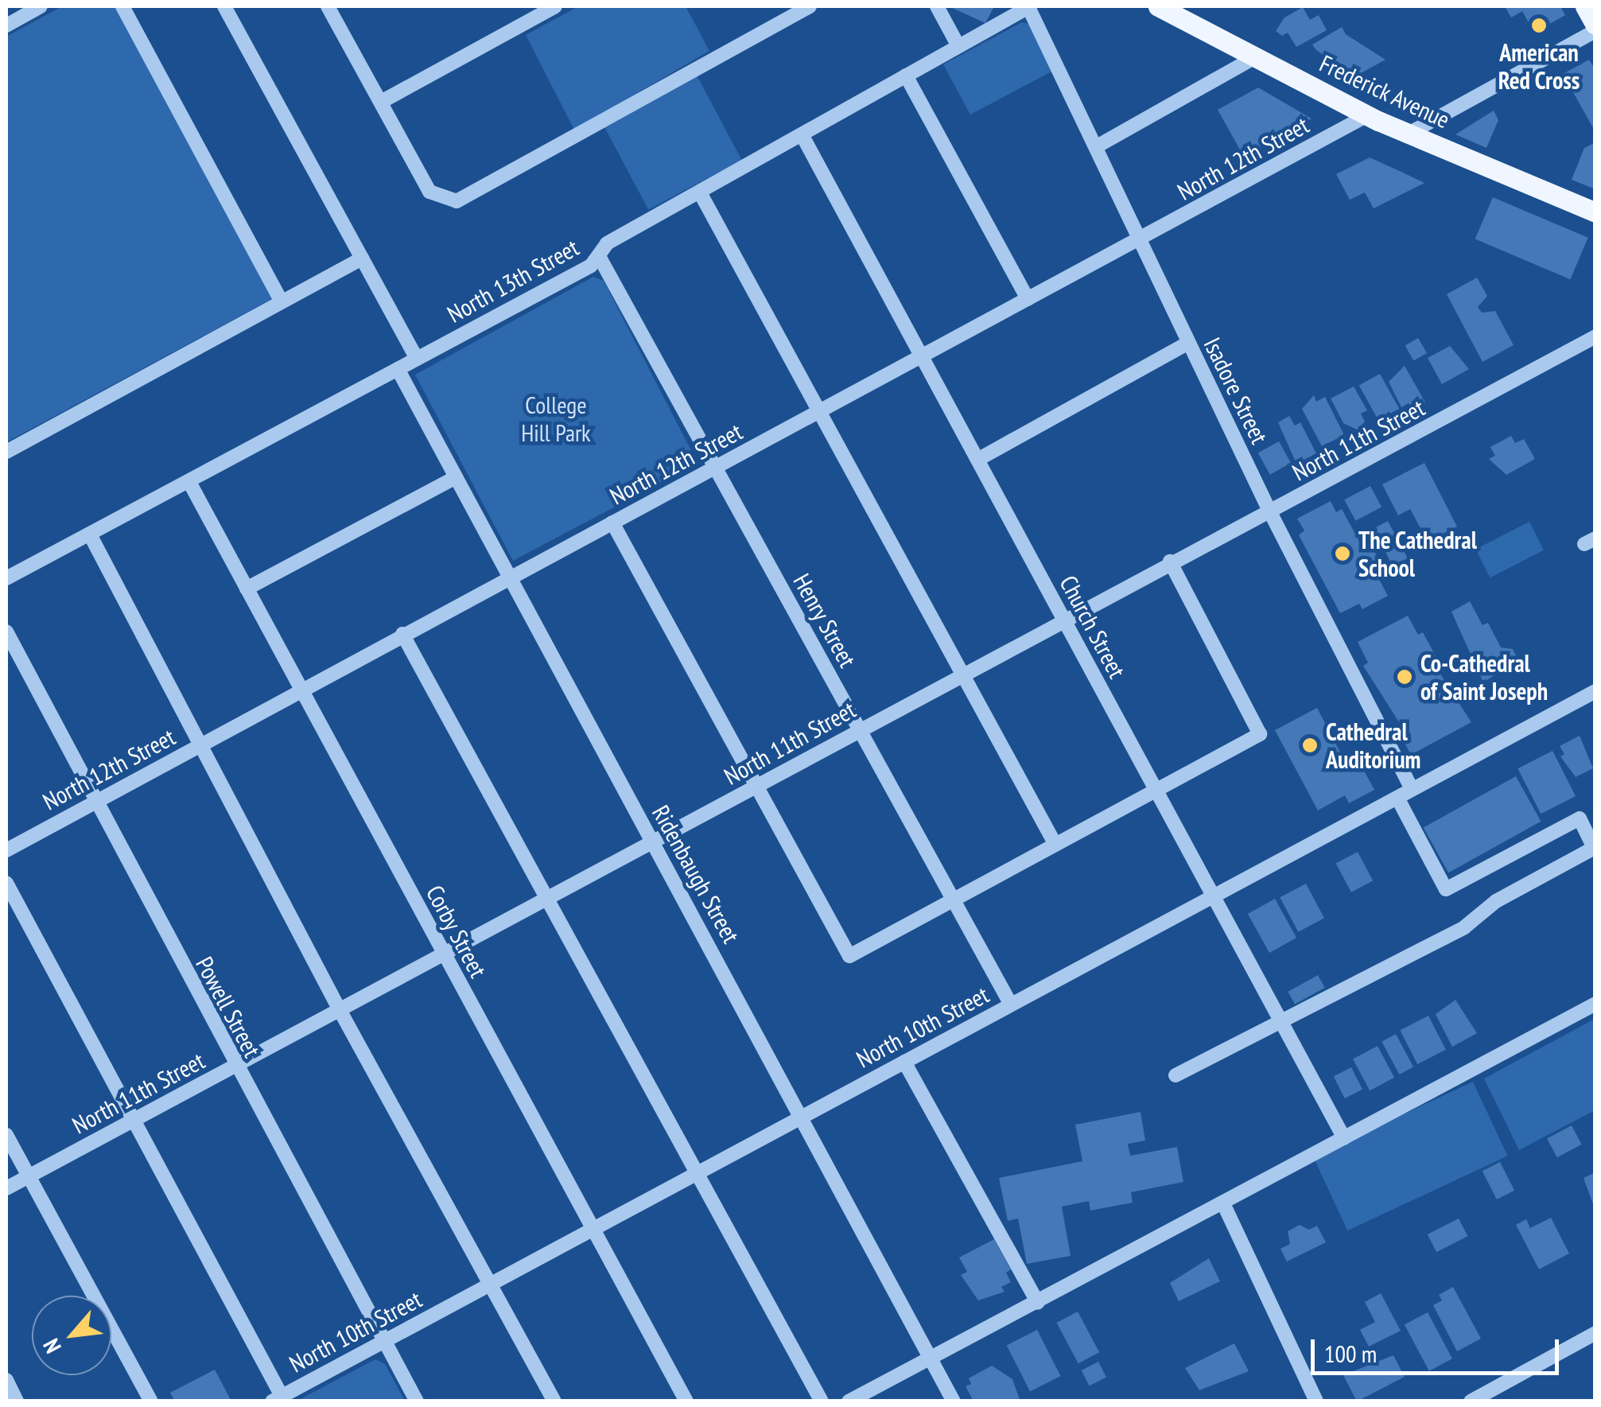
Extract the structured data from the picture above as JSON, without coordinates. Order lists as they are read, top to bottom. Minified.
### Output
{"streets":{"main road":["Frederick Avenue"],"street":["North 12th Street","North 13th Street","Isadore Street","North 11th Street","Henry Street","Church Street","Ridenbaugh Street","Corby Street","Powell Street","North 10th Street"]},"crossings":[["Frederick Avenue","North 12th Street"],["North 12th Street","Isadore Street"],["North 12th Street","Henry Street"],["North 12th Street","Church Street"],["North 12th Street","Ridenbaugh Street"],["North 12th Street","Corby Street"],["North 12th Street","Powell Street"],["North 13th Street","Isadore Street"],["North 13th Street","Henry Street"],["North 13th Street","Church Street"],["North 13th Street","Ridenbaugh Street"],["North 13th Street","Corby Street"],["Isadore Street","North 11th Street"],["Isadore Street","North 10th Street"],["North 11th Street","Henry Street"],["North 11th Street","Church Street"],["North 11th Street","Ridenbaugh Street"],["North 11th Street","Corby Street"],["North 11th Street","Powell Street"],["Henry Street","North 10th Street"],["Church Street","North 10th Street"],["Ridenbaugh Street","North 10th Street"],["Corby Street","North 10th Street"],["Powell Street","North 10th Street"]],"parks":["College Hill Park"],"places":["American Red Cross","The Cathedral School","Co-Cathedral of Saint Joseph","Cathedral Auditorium"],"scale_bar":"100 m","north":"bottom left"}
